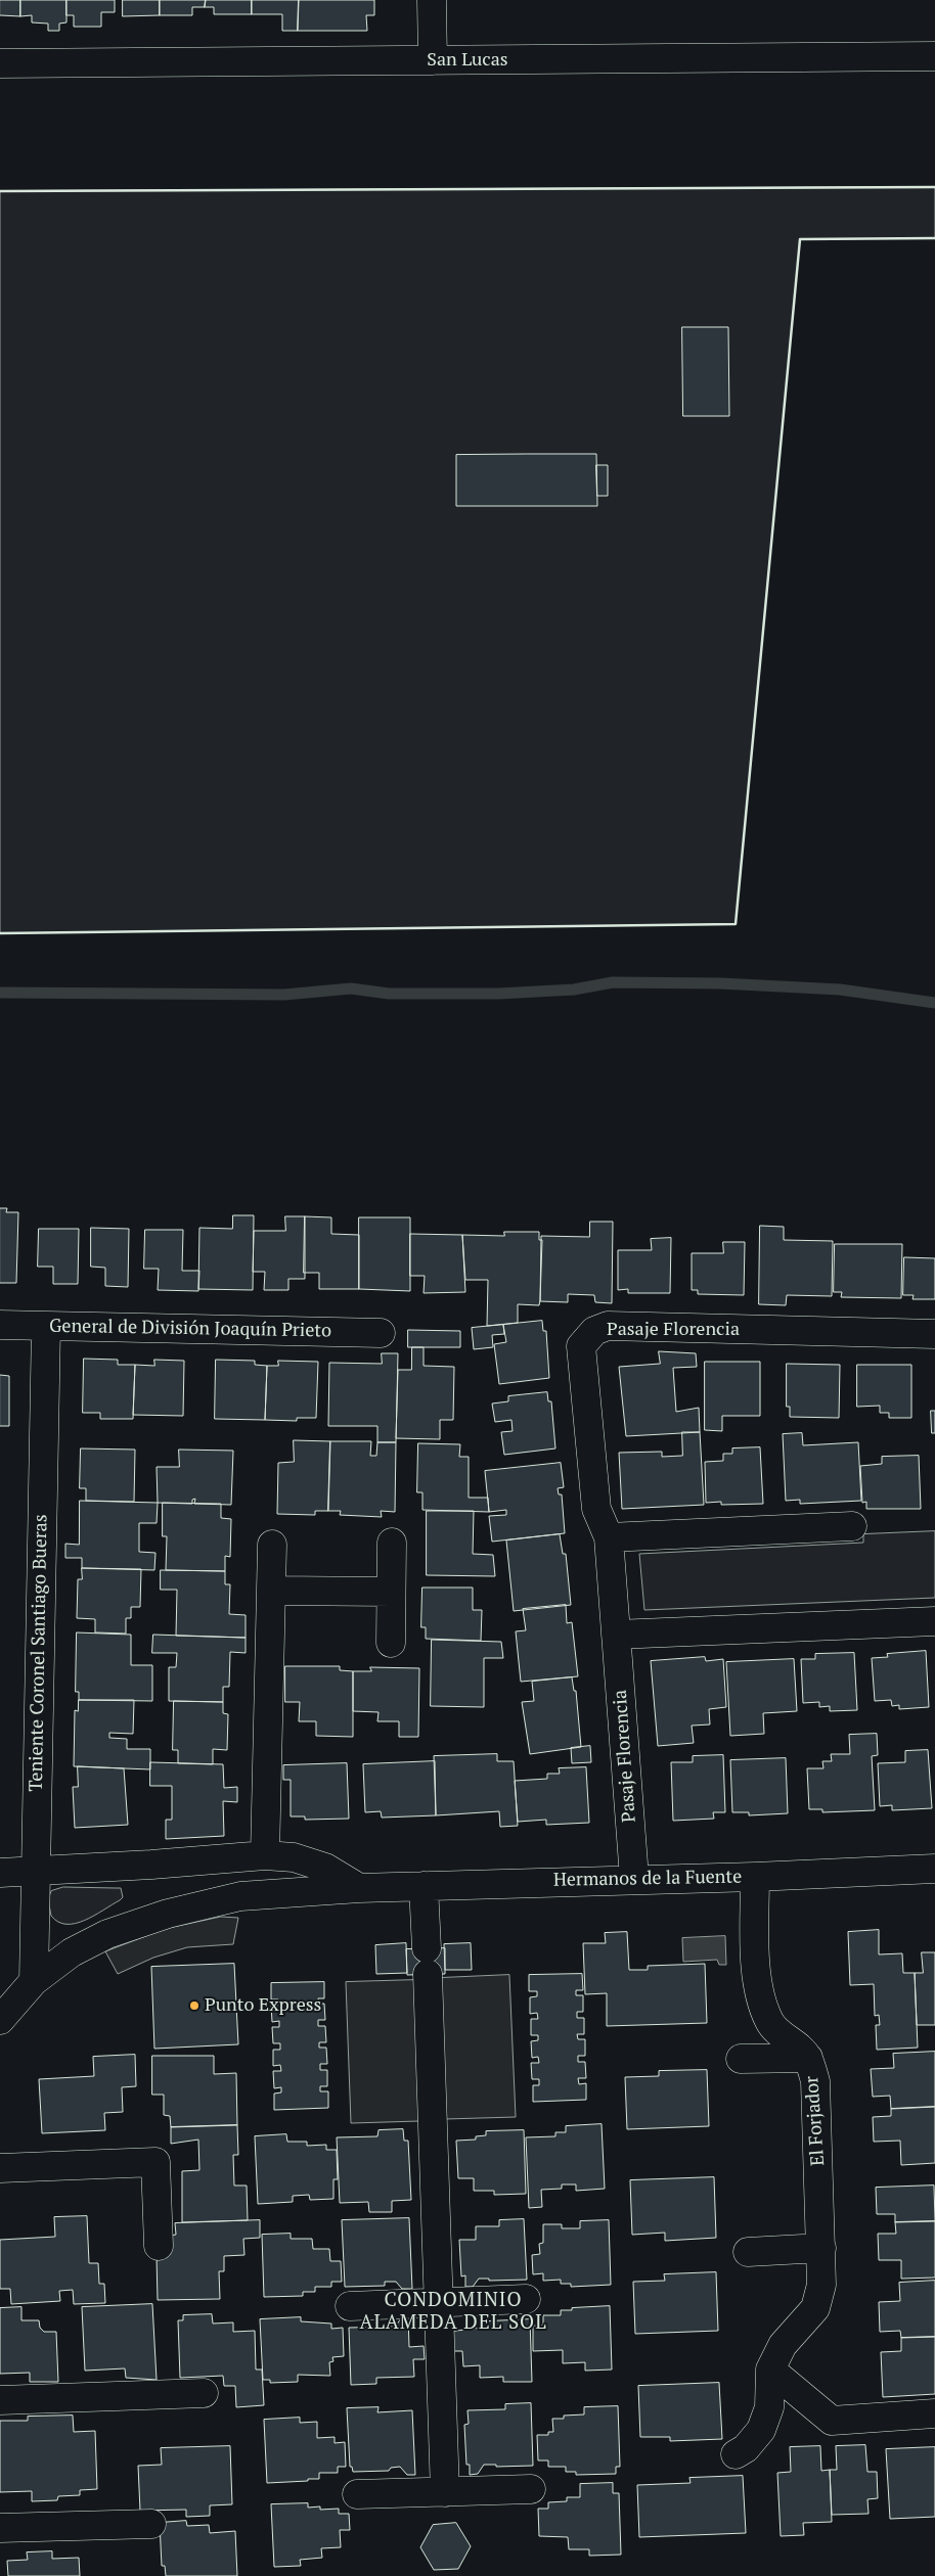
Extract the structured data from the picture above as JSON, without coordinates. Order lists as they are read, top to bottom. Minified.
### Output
{"streets":{"street":["San Lucas","General de División Joaquín Prieto","Pasaje Florencia","Teniente Coronel Santiago Bueras","Hermanos de la Fuente","El Forjador"]},"crossings":[["General de División Joaquín Prieto","Teniente Coronel Santiago Bueras"],["Pasaje Florencia","Hermanos de la Fuente"],["Teniente Coronel Santiago Bueras","Hermanos de la Fuente"],["Hermanos de la Fuente","El Forjador"]],"districts":["CONDOMINIO ALAMEDA DEL SOL"],"places":["Punto Express"]}
